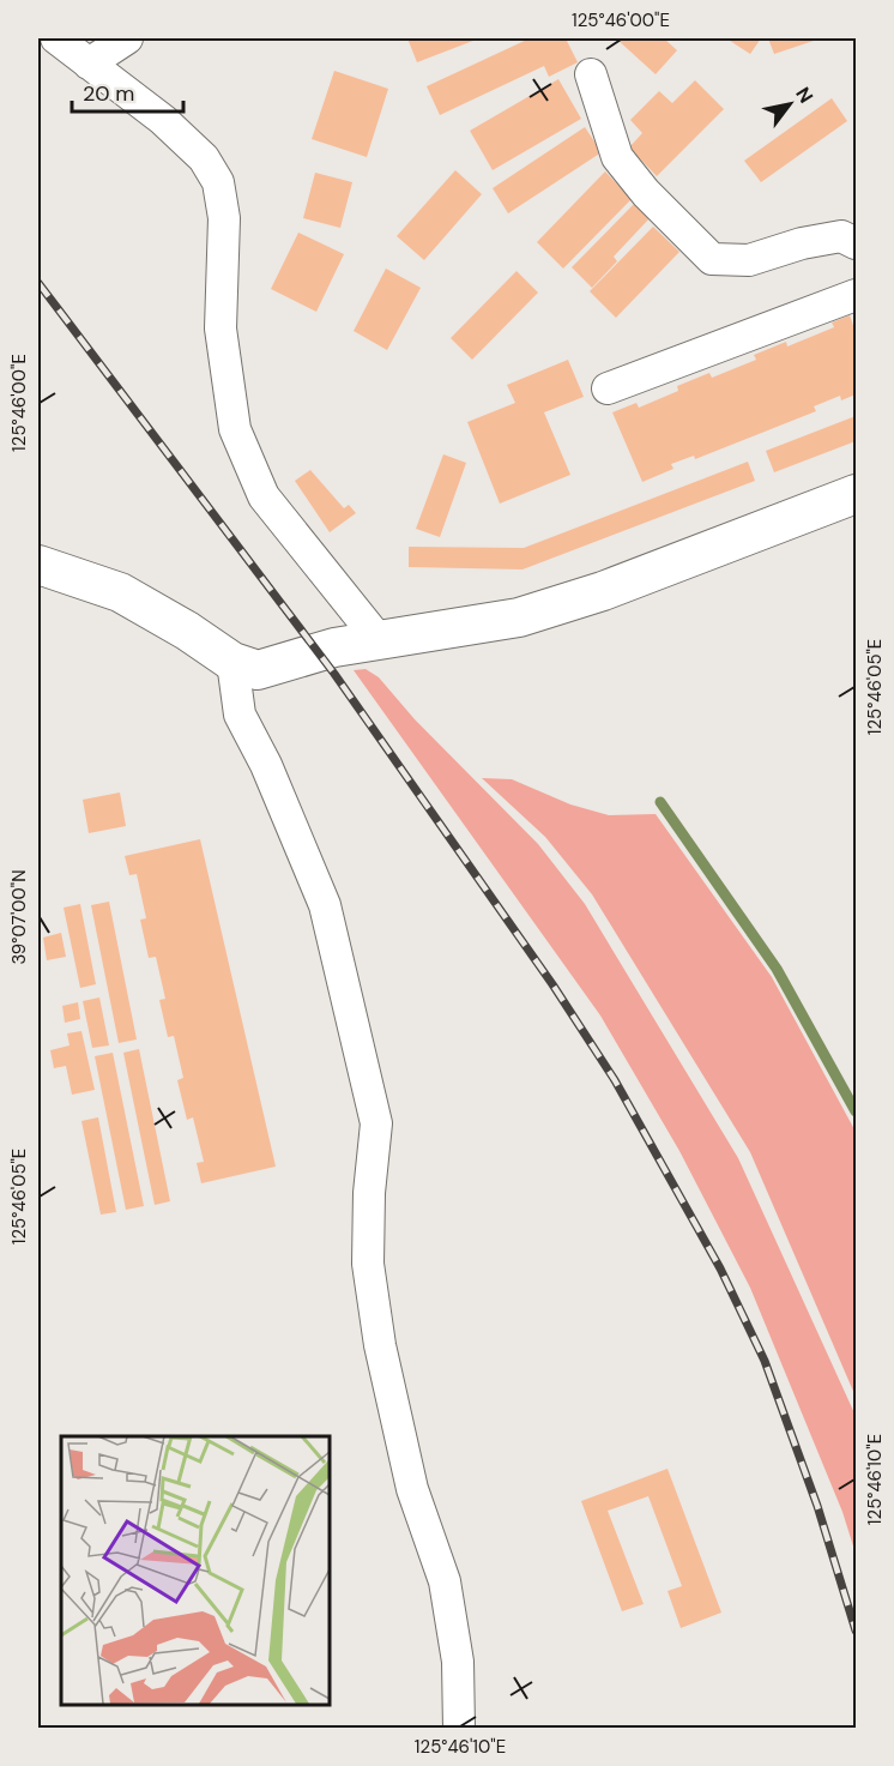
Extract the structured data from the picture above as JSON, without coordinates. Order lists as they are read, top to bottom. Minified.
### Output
{"scale_bar":"20 m","north":"top right","coordinates":["125°46'00\"E","125°46'05\"E","39°07'00\"N","125°46'10\"E"]}
